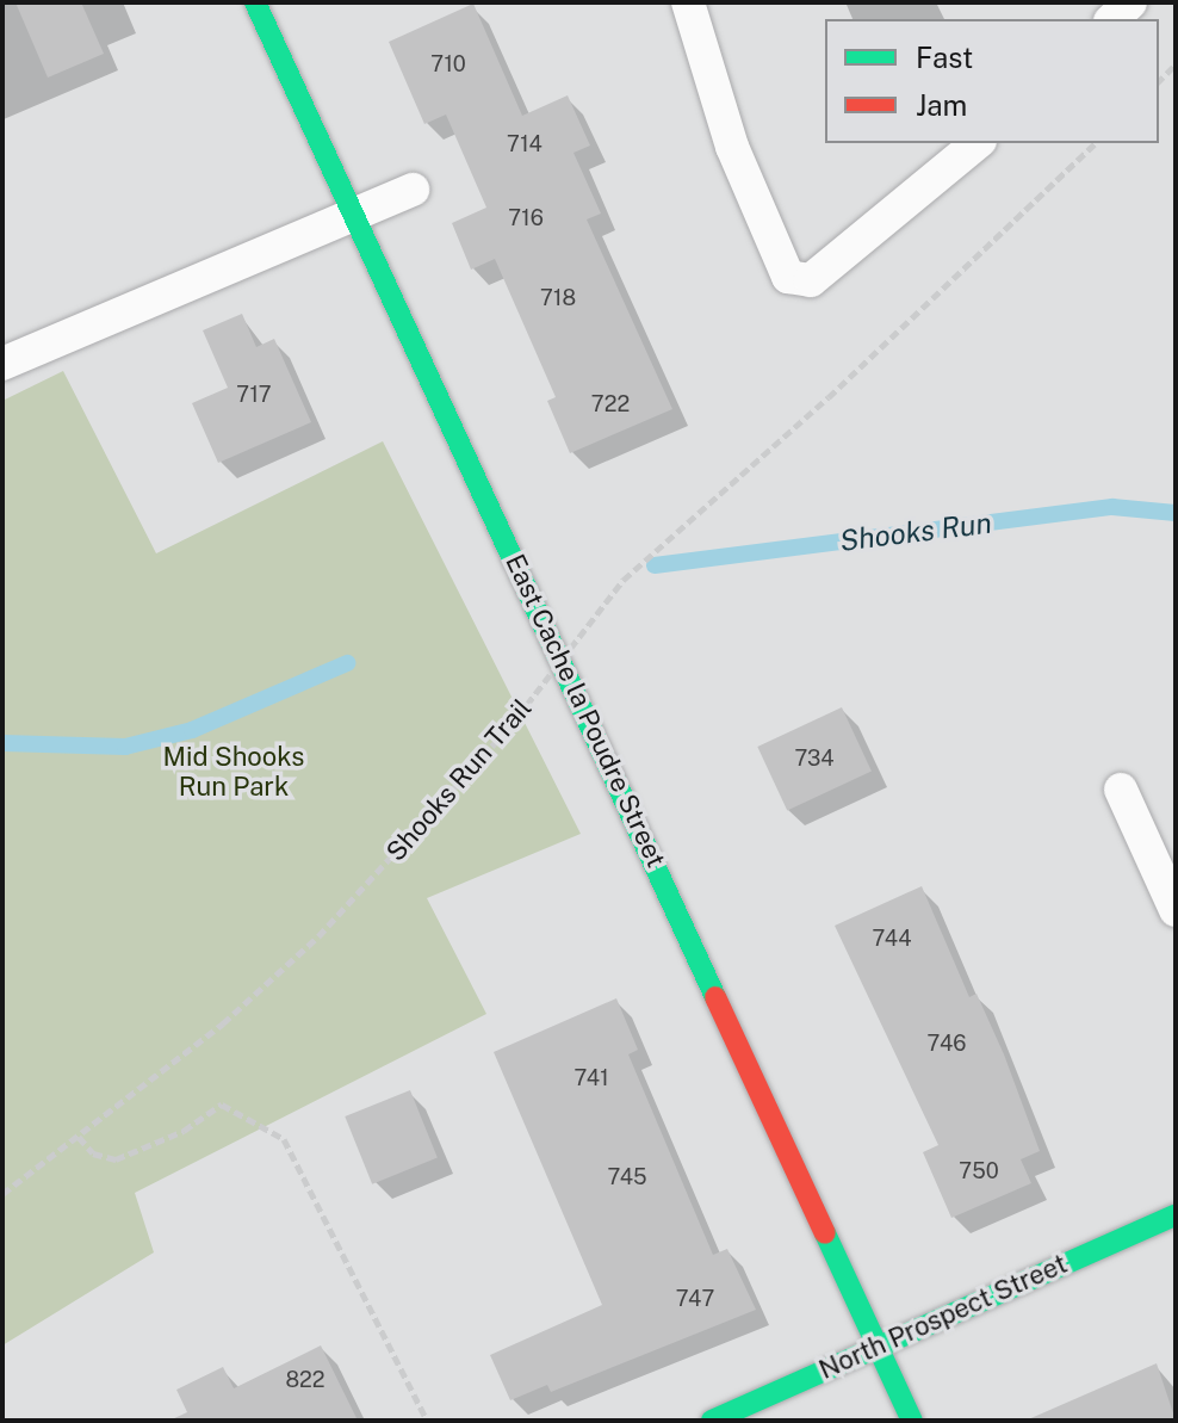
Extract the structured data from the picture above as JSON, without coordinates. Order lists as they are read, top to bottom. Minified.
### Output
{"streets":{"street":["East Cache la Poudre Street","North Prospect Street"],"path":["Shooks Run Trail"]},"crossings":[["East Cache la Poudre Street","North Prospect Street"]],"water":["Shooks Run"],"parks":["Mid Shooks Run Park"],"house_numbers":["710","714","716","718","717","722","734","744","746","741","750","745","747","822"],"legend":["Fast","Jam"]}
